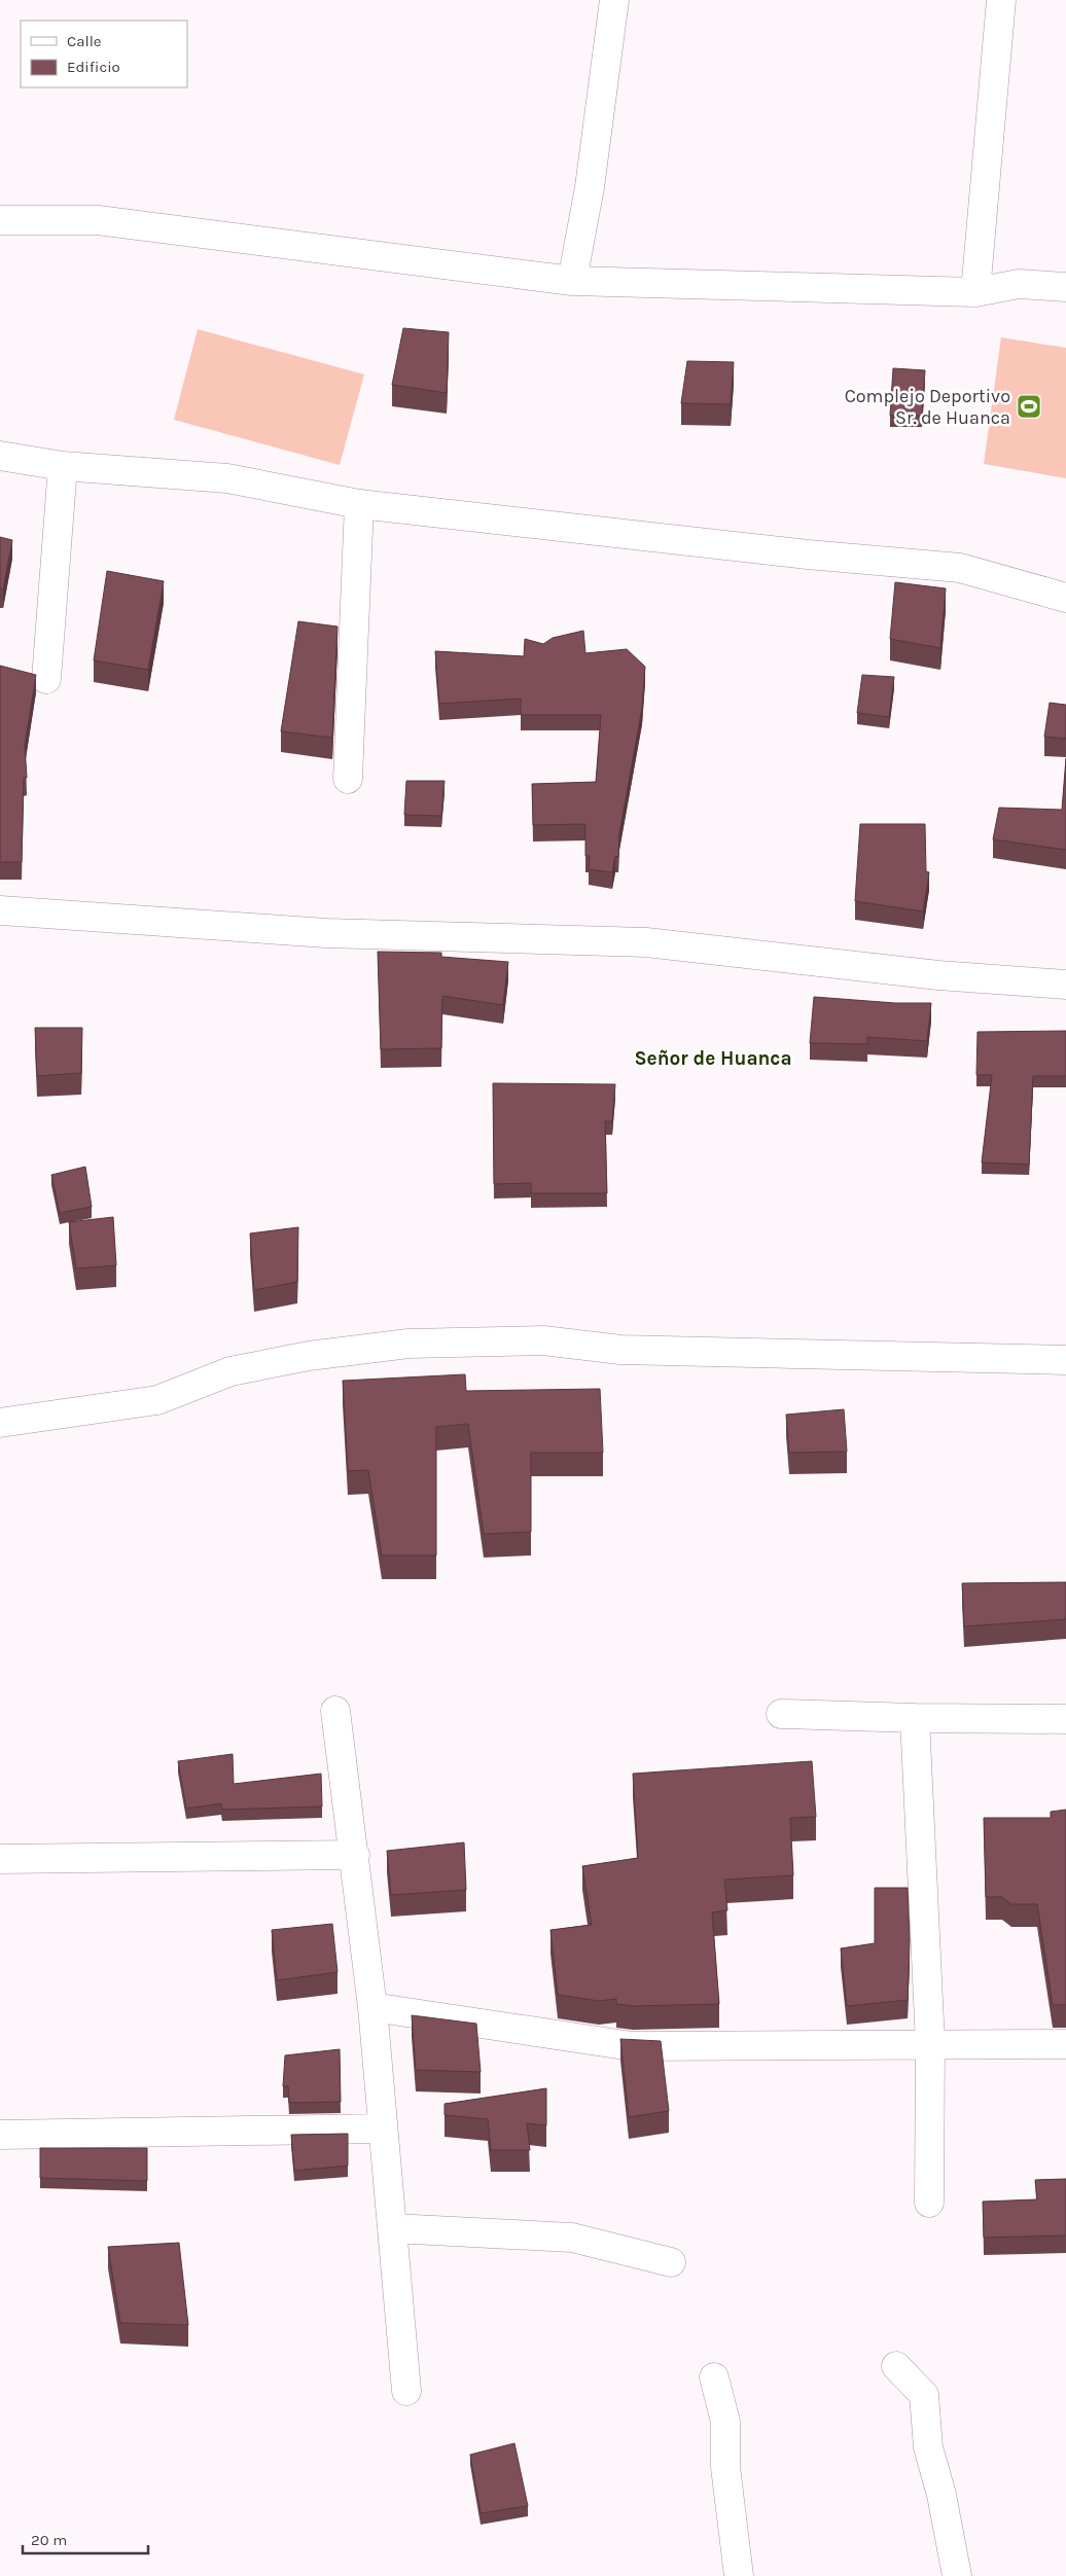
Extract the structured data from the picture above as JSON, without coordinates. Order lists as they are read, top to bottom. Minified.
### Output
{"districts":["Señor de Huanca"],"places":{"sports":["Complejo Deportivo Sr. de Huanca"]},"legend":["Calle","Edificio"],"scale_bar":"20 m"}
